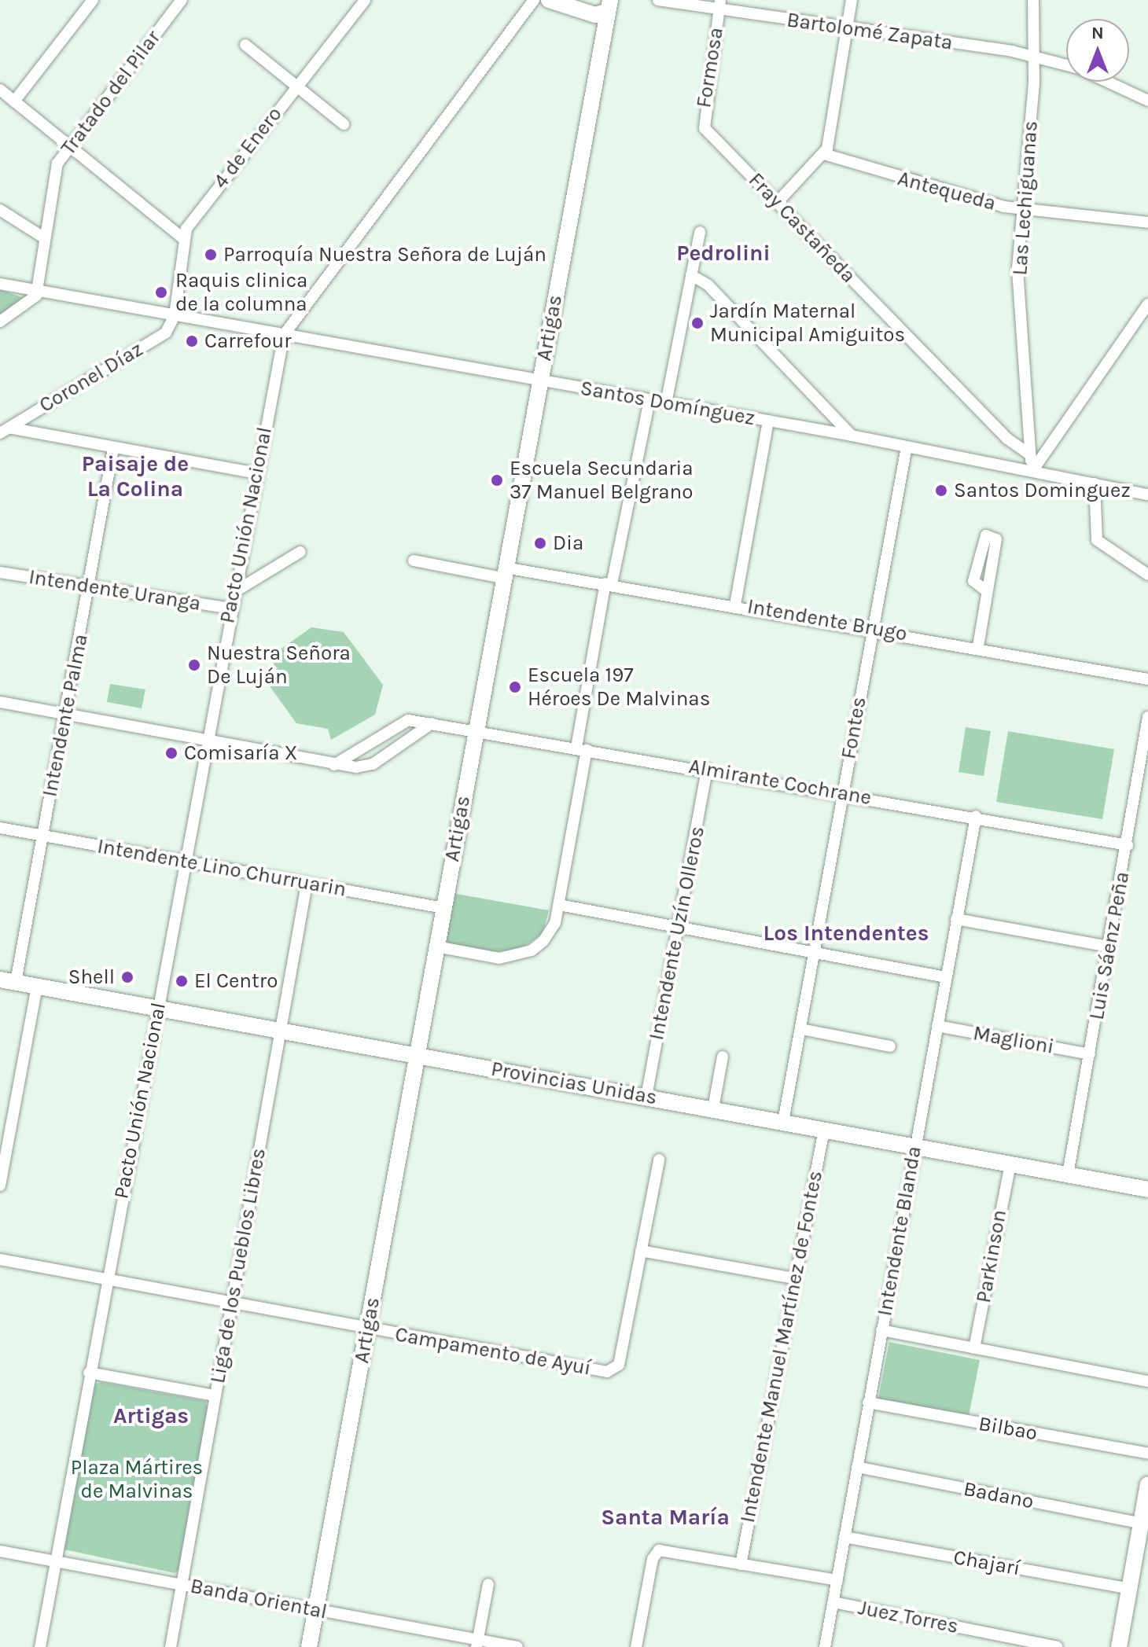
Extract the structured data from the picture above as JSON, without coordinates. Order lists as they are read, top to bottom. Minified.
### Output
{"streets":{"street":["Bartolomé Zapata","Formosa","Tratado del Pilar","4 de Enero","Antequeda","Las Lechiguanas","Fray Castañeda","Artigas","Coronel Díaz","Santos Domínguez","Pacto Unión Nacional","Intendente Uranga","Intendente Brugo","Intendente Palma","Fontes","Almirante Cochrane","Intendente Lino Churruarin","Intendente Uzín Olleros","Luis Sáenz Peña","Maglioni","Provincias Unidas","Intendente Blanda","Parkinson","Liga de los Pueblos Libres","Intendente Manuel Martínez de Fontes","Campamento de Ayuí","Bilbao","Badano","Chajarí","Banda Oriental","Juez Torres"]},"crossings":[["Bartolomé Zapata","Formosa"],["Bartolomé Zapata","Las Lechiguanas"],["Formosa","Fray Castañeda"],["Tratado del Pilar","Santos Domínguez"],["4 de Enero","Coronel Díaz"],["4 de Enero","Santos Domínguez"],["Antequeda","Las Lechiguanas"],["Las Lechiguanas","Fray Castañeda"],["Las Lechiguanas","Santos Domínguez"],["Artigas","Santos Domínguez"],["Artigas","Intendente Brugo"],["Artigas","Almirante Cochrane"],["Artigas","Intendente Lino Churruarin"],["Artigas","Provincias Unidas"],["Artigas","Campamento de Ayuí"],["Artigas","Banda Oriental"],["Coronel Díaz","Santos Domínguez"],["Santos Domínguez","Pacto Unión Nacional"],["Santos Domínguez","Fontes"],["Pacto Unión Nacional","Intendente Uranga"],["Pacto Unión Nacional","Intendente Lino Churruarin"],["Pacto Unión Nacional","Provincias Unidas"],["Pacto Unión Nacional","Campamento de Ayuí"],["Pacto Unión Nacional","Banda Oriental"],["Intendente Uranga","Intendente Palma"],["Intendente Brugo","Fontes"],["Intendente Palma","Intendente Lino Churruarin"],["Intendente Palma","Provincias Unidas"],["Fontes","Almirante Cochrane"],["Fontes","Provincias Unidas"],["Almirante Cochrane","Intendente Uzín Olleros"],["Almirante Cochrane","Luis Sáenz Peña"],["Almirante Cochrane","Intendente Blanda"],["Intendente Lino Churruarin","Liga de los Pueblos Libres"],["Intendente Uzín Olleros","Provincias Unidas"],["Luis Sáenz Peña","Maglioni"],["Luis Sáenz Peña","Provincias Unidas"],["Maglioni","Intendente Blanda"],["Provincias Unidas","Intendente Blanda"],["Provincias Unidas","Parkinson"],["Provincias Unidas","Liga de los Pueblos Libres"],["Provincias Unidas","Intendente Manuel Martínez de Fontes"],["Intendente Blanda","Bilbao"],["Intendente Blanda","Badano"],["Intendente Blanda","Chajarí"],["Intendente Blanda","Juez Torres"],["Liga de los Pueblos Libres","Campamento de Ayuí"],["Liga de los Pueblos Libres","Banda Oriental"]],"districts":["Pedrolini","Paisaje de La Colina","Los Intendentes","Artigas","Santa María"],"parks":["Plaza Mártires de Malvinas"],"places":["Parroquía Nuestra Señora de Luján","Raquis clinica de la columna","Jardín Maternal Municipal Amiguitos","Carrefour","Escuela Secundaria 37 Manuel Belgrano","Santos Dominguez","Dia","Nuestra Señora De Luján","Escuela 197 Héroes De Malvinas","Comisaría X","Shell","El Centro"],"north":"top"}
